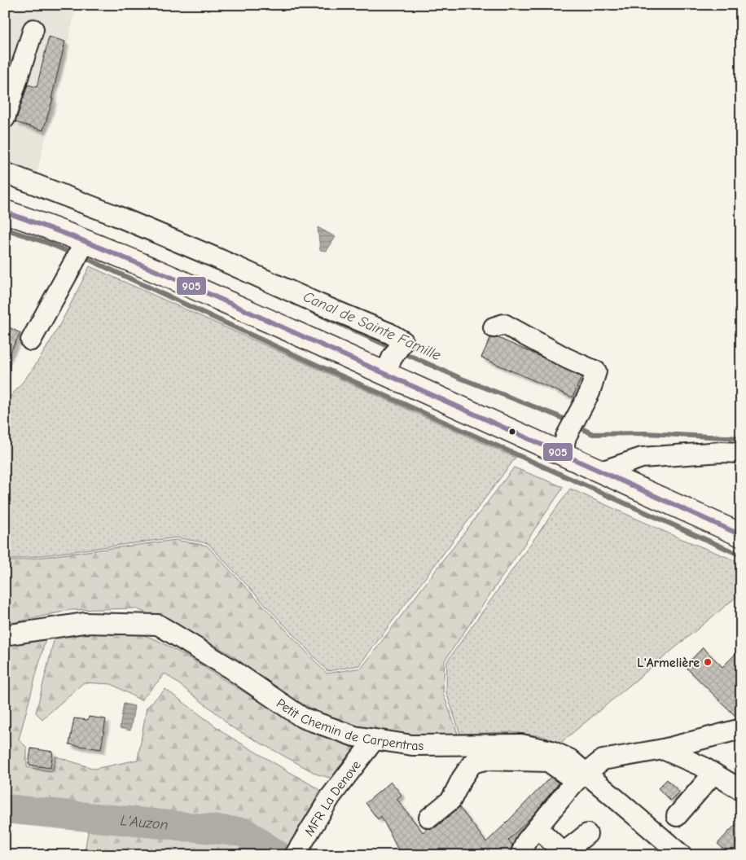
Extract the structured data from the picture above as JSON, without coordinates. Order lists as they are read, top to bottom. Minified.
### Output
{"streets":{"street":["Petit Chemin de Carpentras","MFR La Denove"]},"water":["Canal de Sainte Famille","L'Auzon"],"places":["L'Armelière"],"lines":["transit line 905"]}
